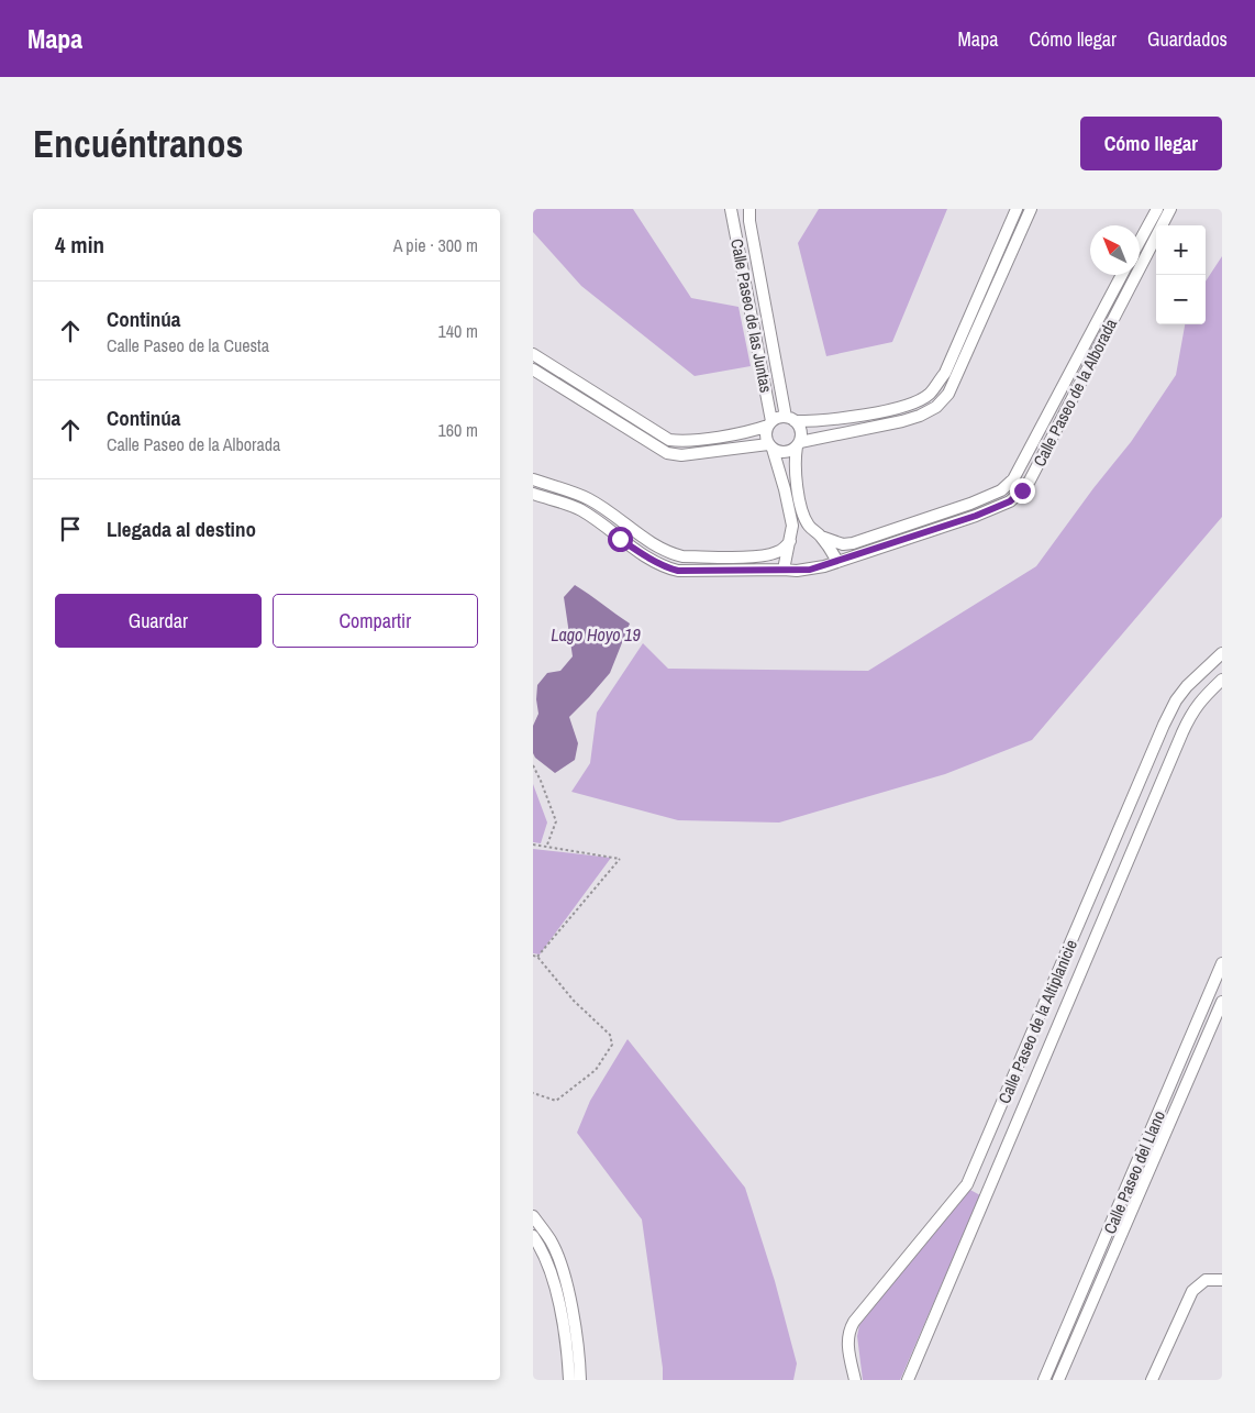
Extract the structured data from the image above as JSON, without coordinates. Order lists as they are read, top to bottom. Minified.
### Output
{"streets":{"street":["Calle Paseo de las Juntas","Calle Paseo de la Alborada","Calle Paseo de la Altiplanicie","Calle Paseo del Llano"]},"water":["Lago Hoyo 19"],"north":"top left","page":{"header":"Mapa","nav":["Mapa","Cómo llegar","Guardados"],"buttons":["Cómo llegar",["Guardar","Compartir"]],"title":"Encuéntranos","heading":["4 min","A pie · 300 m"],"map_buttons":["+","−"],"list":[["Continúa","Calle Paseo de la Cuesta","140 m"],["Continúa","Calle Paseo de la Alborada","160 m"],"Llegada al destino"]}}
